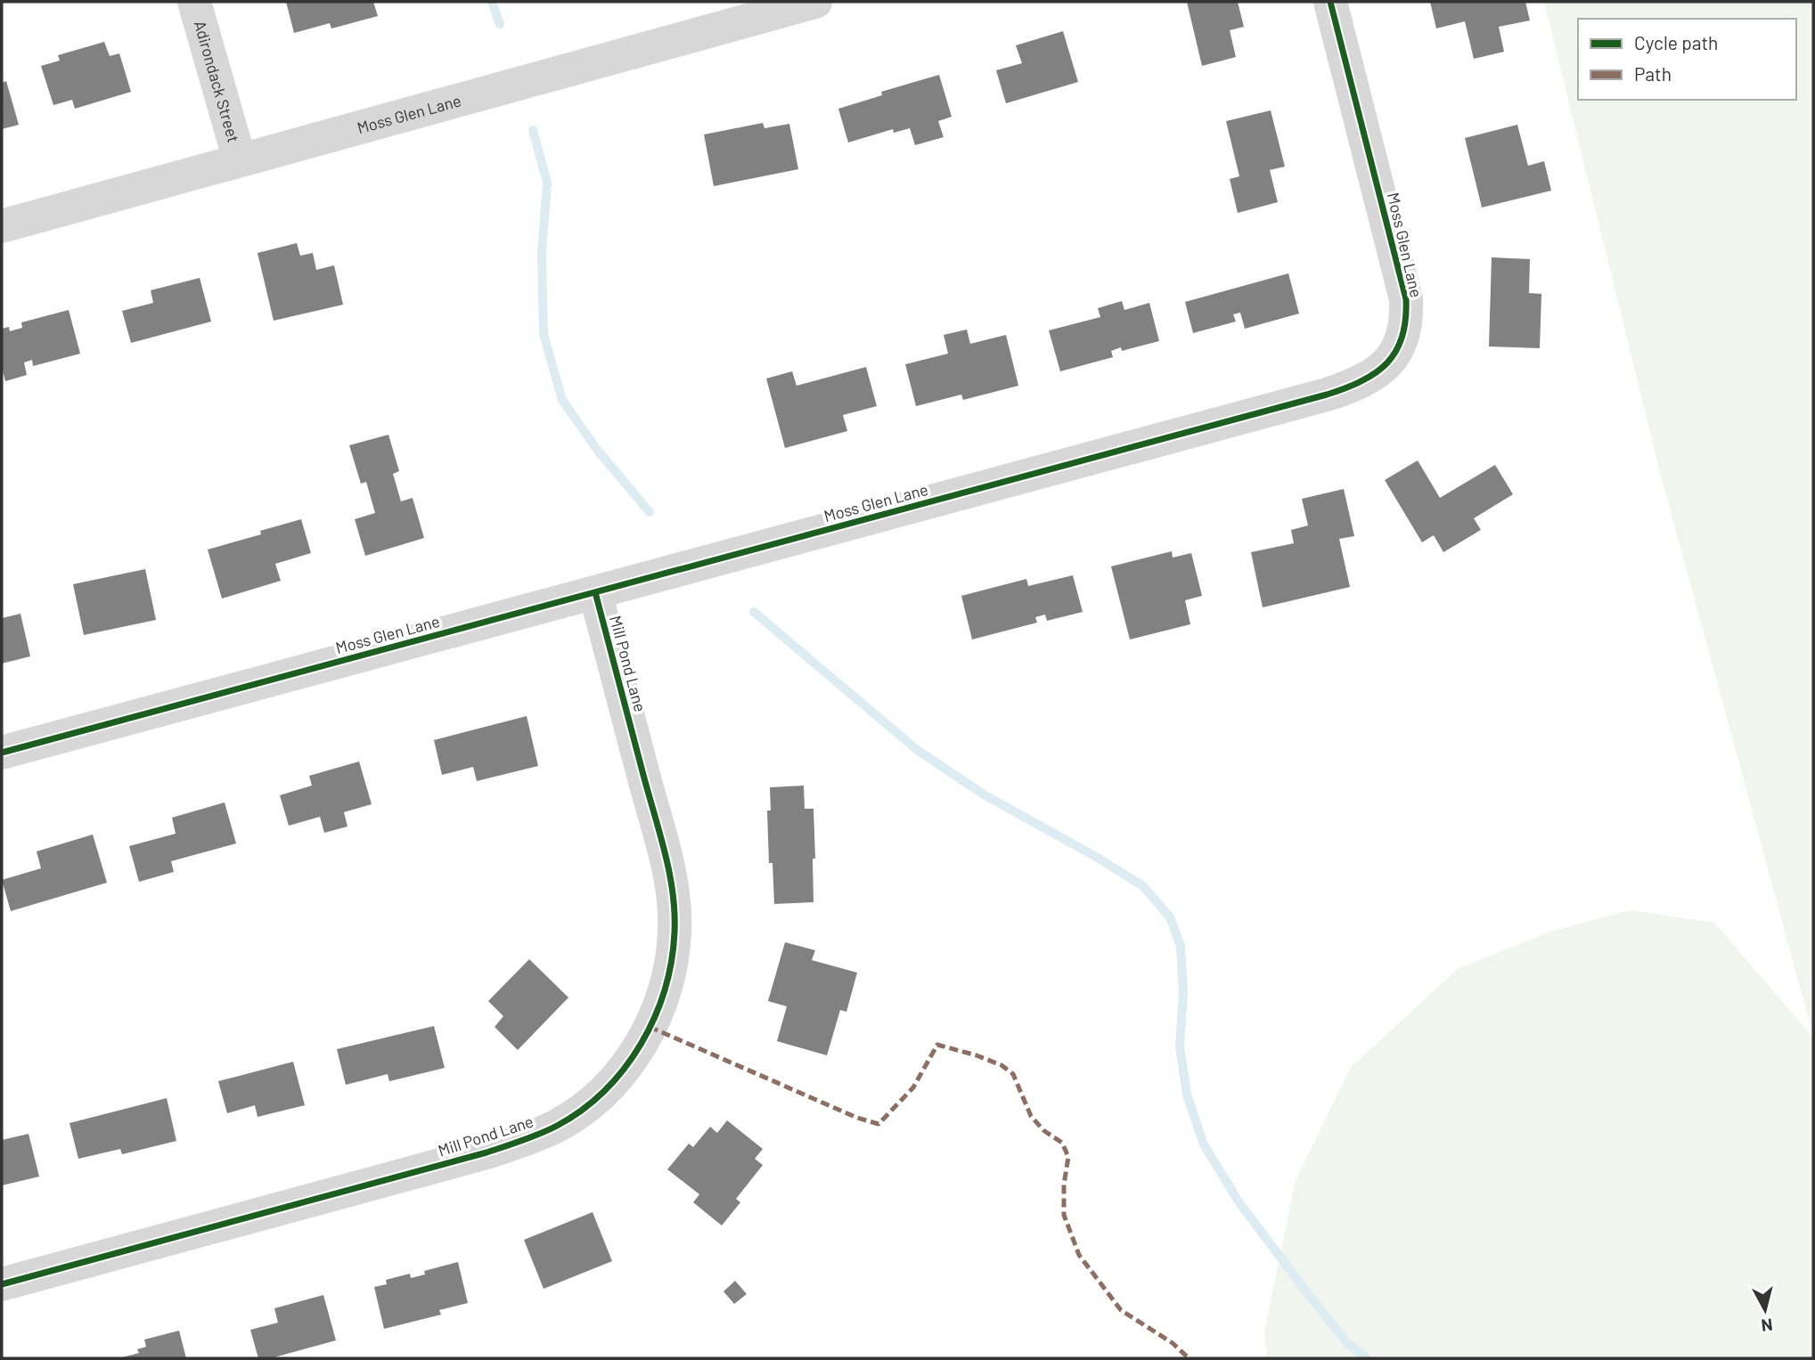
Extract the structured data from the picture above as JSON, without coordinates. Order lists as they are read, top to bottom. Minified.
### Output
{"streets":{"street":["Adirondack Street","Moss Glen Lane","Mill Pond Lane"]},"crossings":[["Adirondack Street","Moss Glen Lane"],["Moss Glen Lane","Mill Pond Lane"]],"legend":["Cycle path","Path"],"north":"bottom"}
